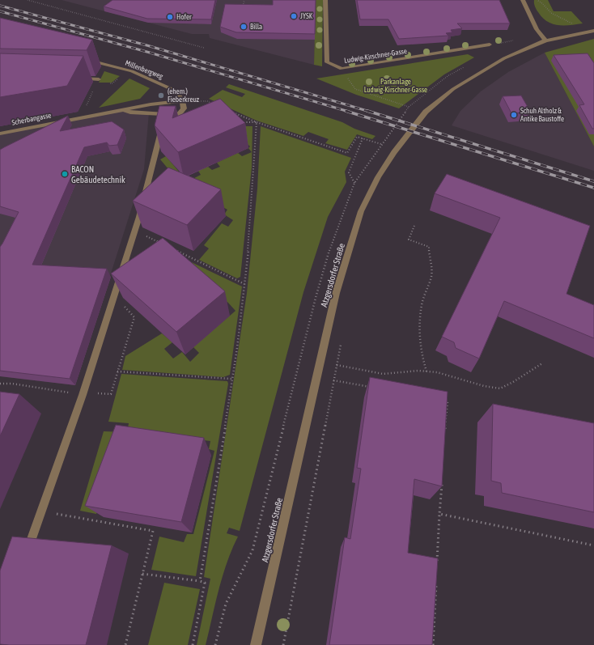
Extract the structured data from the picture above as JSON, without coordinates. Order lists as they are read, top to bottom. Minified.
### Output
{"streets":{"street":["Ludwig-Kirschner-Gasse","Millenbergweg","Scherbangasse","Atzgersdorfer Straße"]},"crossings":[["Millenbergweg","Scherbangasse"]],"parks":["Parkanlage Ludwig-Kirschner-Gasse"],"places":["JYSK","Hofer","Billa","(ehem.) Fieberkreuz","Schuh Altholz & Antike Baustoffe","BACON Gebäudetechnik"]}
